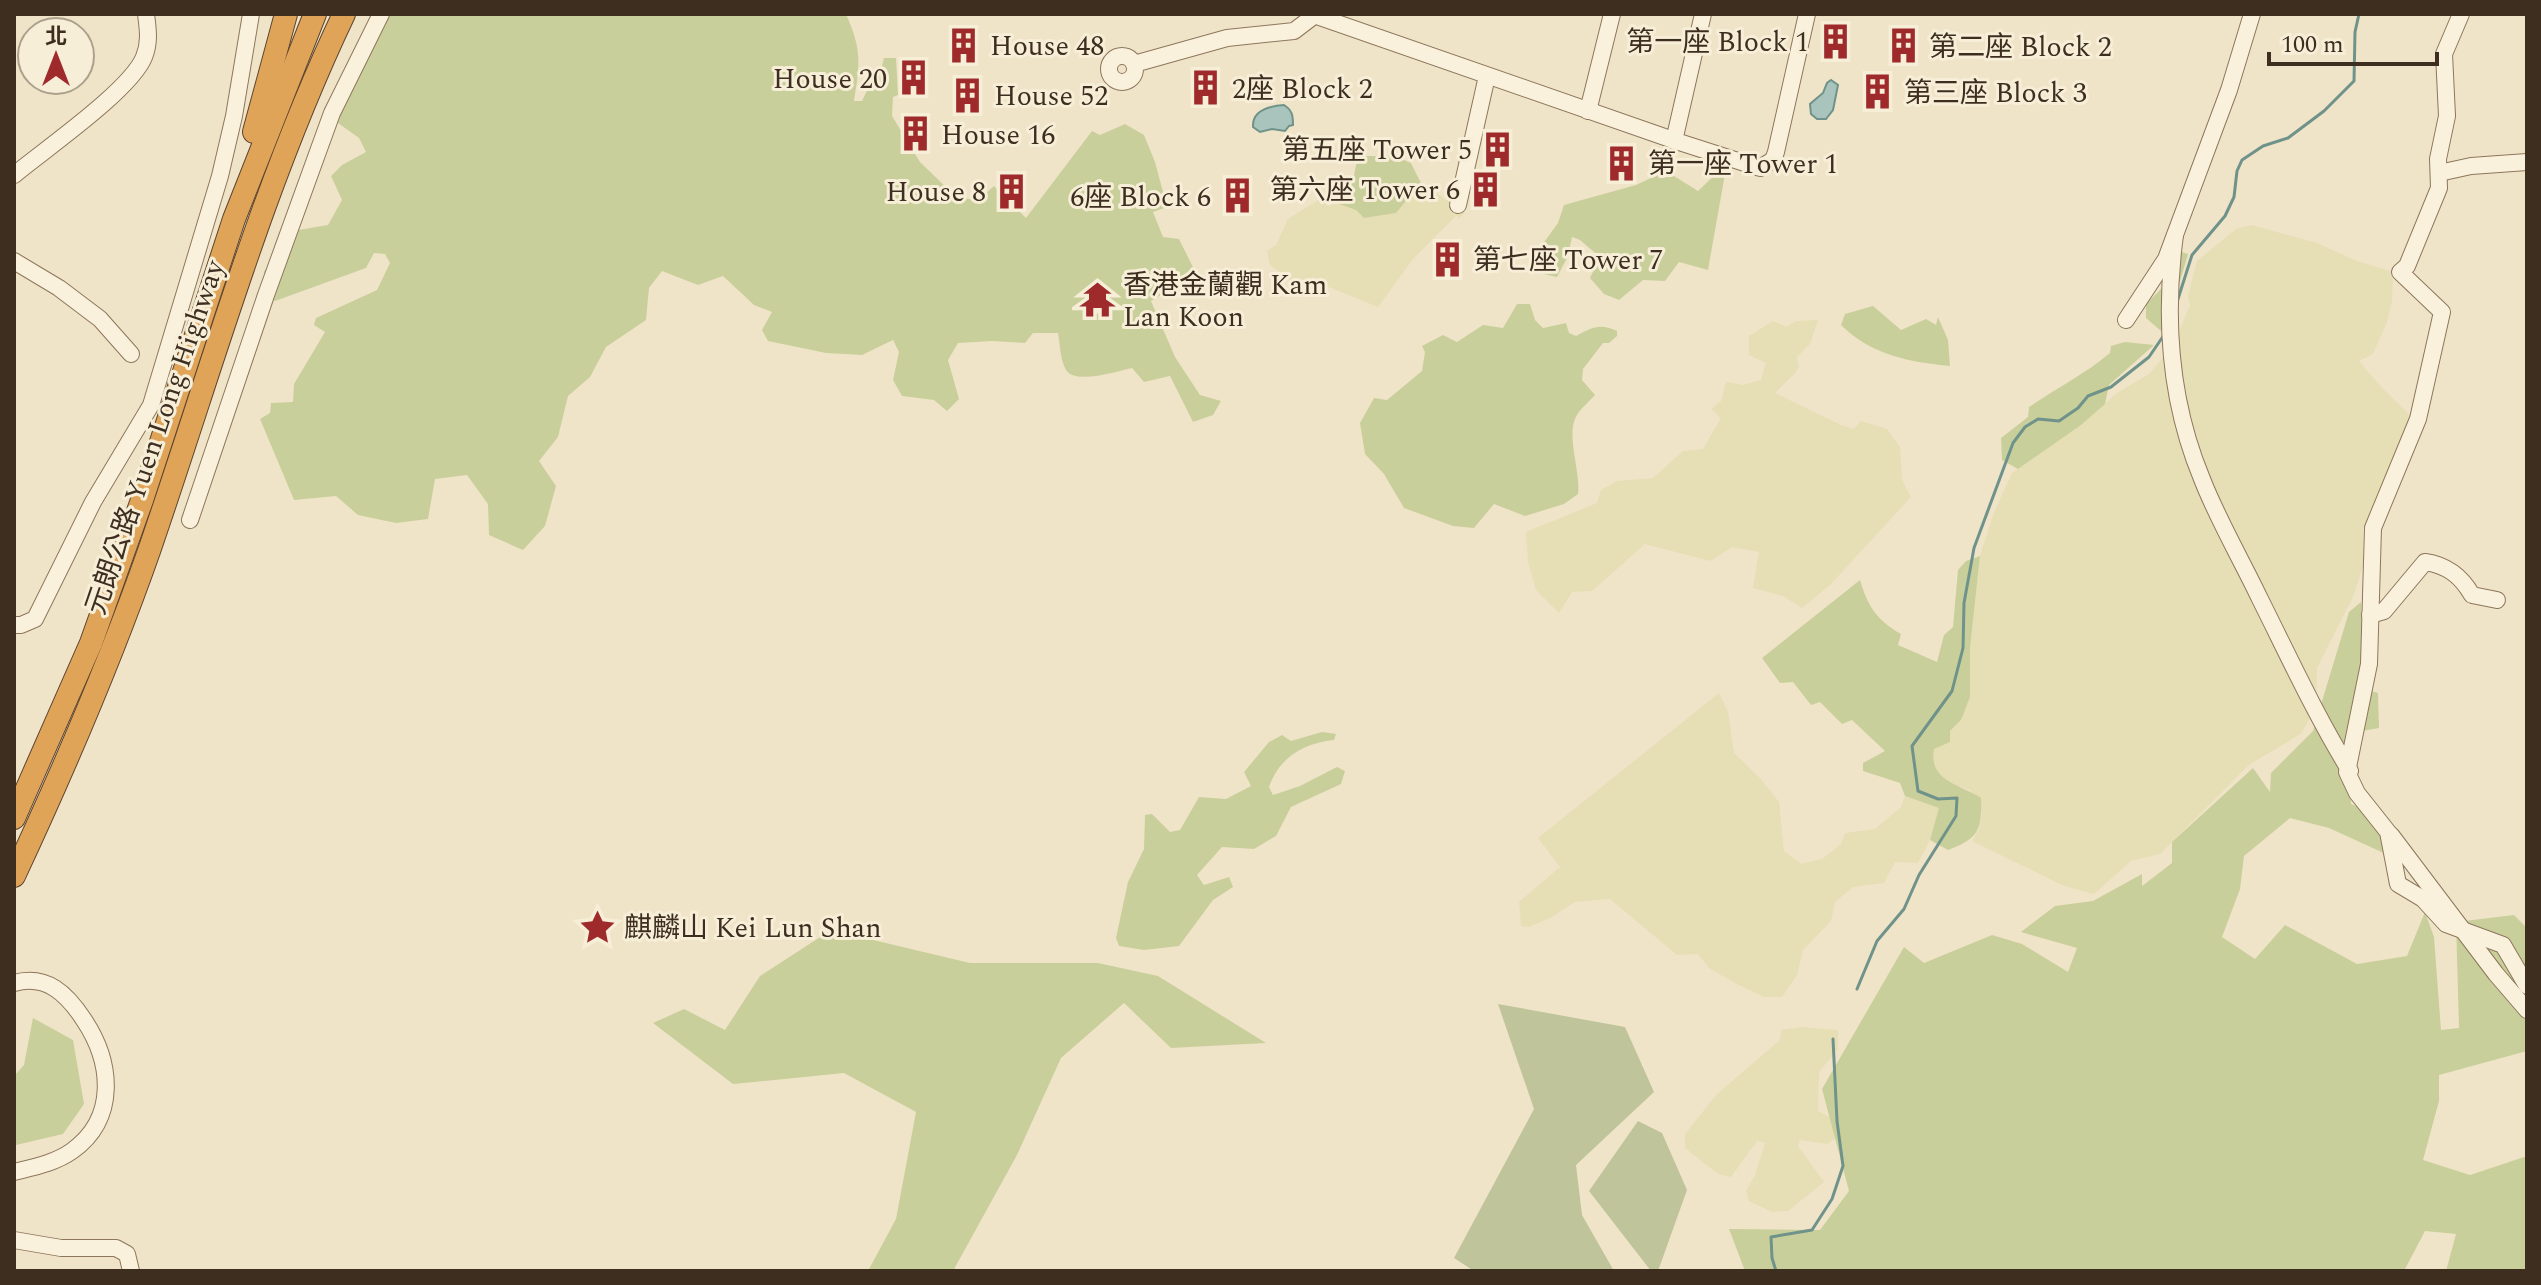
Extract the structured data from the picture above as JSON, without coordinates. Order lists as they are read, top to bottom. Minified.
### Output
{"streets":{"highway":["元朗公路 Yuen Long Highway"]},"places":{"building":["第一座 Block 1","House 48","第二座 Block 2","House 20","2座 Block 2","第三座 Block 3","House 52","House 16","第五座 Tower 5","第一座 Tower 1","第六座 Tower 6","House 8","6座 Block 6","第七座 Tower 7"],"temple":["香港金蘭觀 Kam Lan Koon"],"place":["麒麟山 Kei Lun Shan"]},"scale_bar":"100 m","north":"top"}
